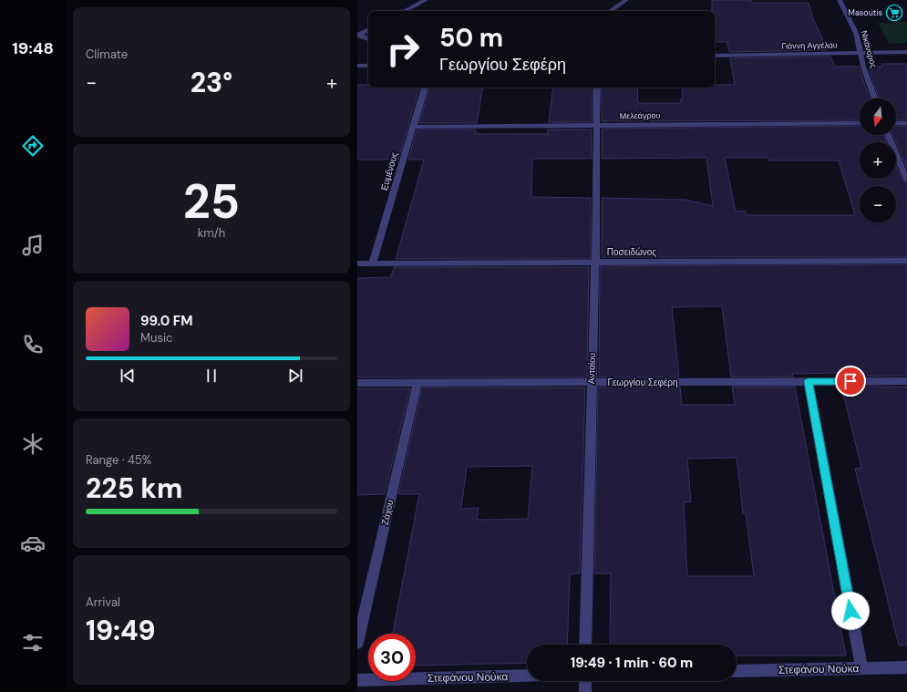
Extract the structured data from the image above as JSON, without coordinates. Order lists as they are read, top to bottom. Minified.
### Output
{"streets":{"street":["Γιάννη Αγγέλου","Νικάνορος","Μελεάγρου","Ευμένους","Ποσειδώνος","Ανταίου","Γεωργίου Σεφέρη","Ζάχου","Στεφάνου Νούκα"]},"crossings":[["Γιάννη Αγγέλου","Νικάνορος"],["Μελεάγρου","Ευμένους"],["Μελεάγρου","Ανταίου"],["Ευμένους","Ποσειδώνος"],["Ποσειδώνος","Ανταίου"],["Ανταίου","Γεωργίου Σεφέρη"],["Γεωργίου Σεφέρη","Ζάχου"]],"places":{"supermarket":["Masoutis"]},"north":"bottom","page":{"tabs":"19:48","tile":["Climate",["25","km/h"],["Range · 45%","225 km"],["Arrival","19:49"]],"turn":["50 m","Γεωργίου Σεφέρη"],"heat":["−","23°","+"],"map_buttons":["+","−"],"song":["99.0 FM","Music"],"limit":"30","trip":"19:49 · 1 min · 60 m"}}
